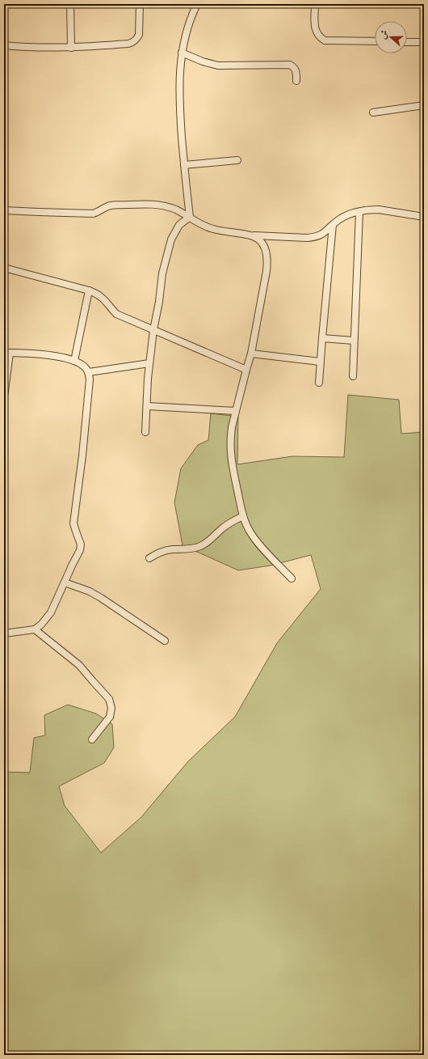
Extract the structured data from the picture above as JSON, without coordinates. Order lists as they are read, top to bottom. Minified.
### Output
{"north":"left"}
